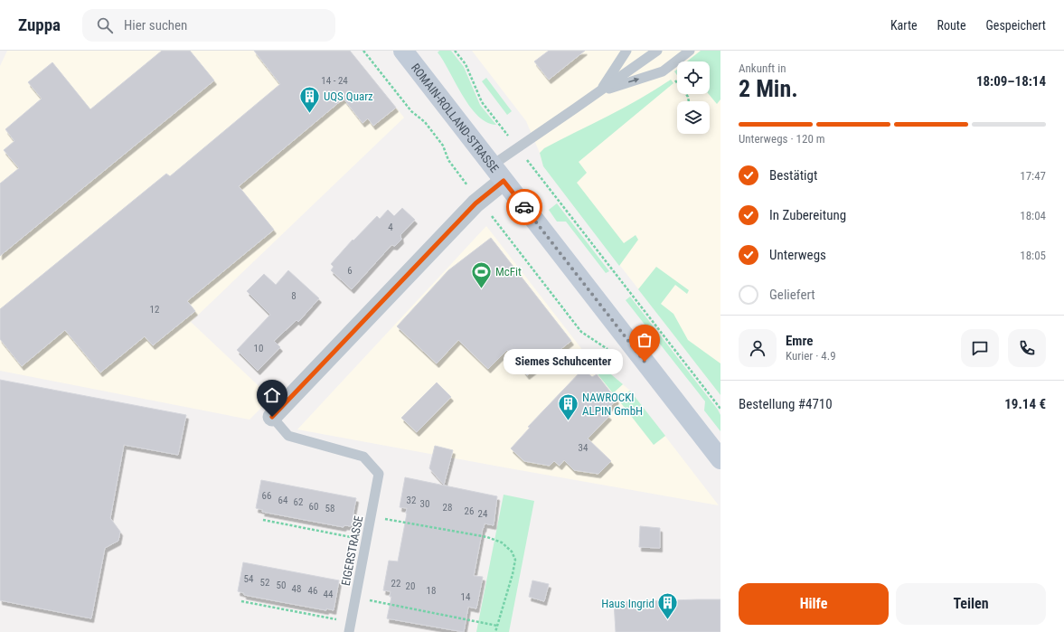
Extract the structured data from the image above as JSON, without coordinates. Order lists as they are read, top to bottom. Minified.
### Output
{"streets":{"main road":["ROMAIN-ROLLAND-STRASSE"],"lane":["EIGERSTRASSE"]},"places":{"building":["UQS Quarz","NAWROCKI ALPIN GmbH","Haus Ingrid"],"sports":["McFit"],"other":["Siemes Schuhcenter"]},"house_numbers":["14 - 24","4","6","8","12","10","34","66","64","32","62","30","60","28","58","26","24","54","52","22","50","20","48","46","18","44","14"],"page":{"header":"Zuppa","search":"Hier suchen","nav":["Karte","Route","Gespeichert"],"heading":["2 Min.","Ankunft in","18:09–18:14"],"panel":["Emre","Kurier · 4.9","Bestellung #4710","19.14 €"],"bar":"Unterwegs · 120 m","list":[["Bestätigt","17:47"],["In Zubereitung","18:04"],["Unterwegs","18:05"],"Geliefert"],"bubble":"Siemes Schuhcenter","buttons":["Hilfe","Teilen"]}}
